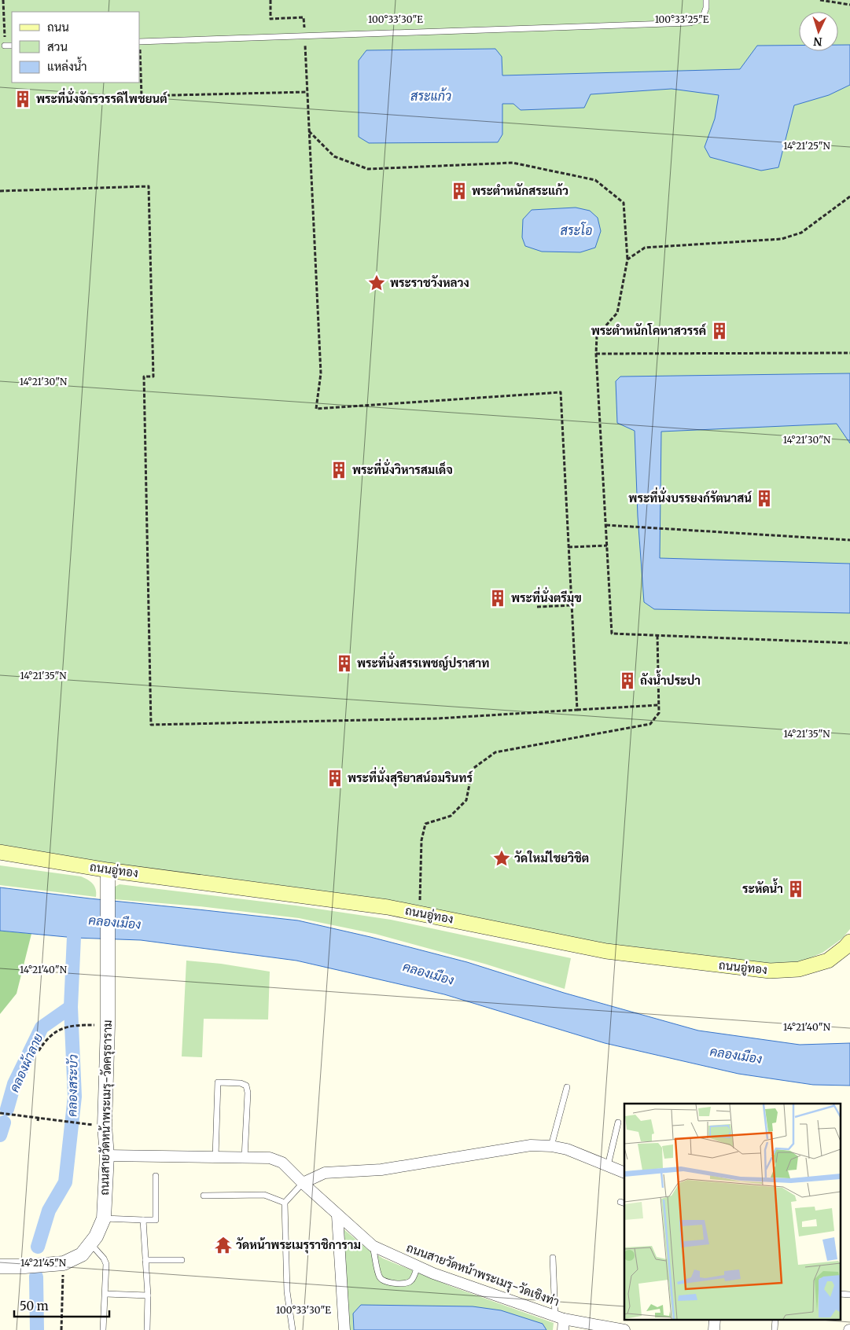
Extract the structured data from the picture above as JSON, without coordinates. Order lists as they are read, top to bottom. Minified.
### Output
{"streets":{"main road":["ถนนอู่ทอง"],"street":["ถนนสายวัดหน้าพระเมรุ-วัดครุธาราม","ถนนสายวัดหน้าพระเมรุ-วัดเชิงท่า"]},"crossings":[["ถนนอู่ทอง","ถนนสายวัดหน้าพระเมรุ-วัดครุธาราม"],["ถนนสายวัดหน้าพระเมรุ-วัดครุธาราม","ถนนสายวัดหน้าพระเมรุ-วัดเชิงท่า"]],"water":["สระแก้ว","สระโอ","คลองเมือง","คลองผ้าลาย","คลองสระบัว"],"places":{"building":["พระที่นั่งจักรวรรดิไพชยนต์","พระตำหนักสระแก้ว","พระตำหนักโคหาสวรรค์","พระที่นั่งวิหารสมเด็จ","พระที่นั่งบรรยงก์รัตนาสน์","พระที่นั่งตรีมุข","พระที่นั่งสรรเพชญ์ปราสาท","ถังน้ำประปา","พระที่นั่งสุริยาสน์อมรินทร์","ระหัดน้ำ"],"place":["พระราชวังหลวง","วัดใหม่ไชยวิชิต"],"temple":["วัดหน้าพระเมรุราชิการาม"]},"legend":["ถนน","สวน","แหล่งน้ำ"],"scale_bar":"50 m","north":"bottom","coordinates":["100°33'30\"E","100°33'25\"E","14°21'25\"N","14°21'30\"N","14°21'35\"N","14°21'40\"N","14°21'45\"N"]}
